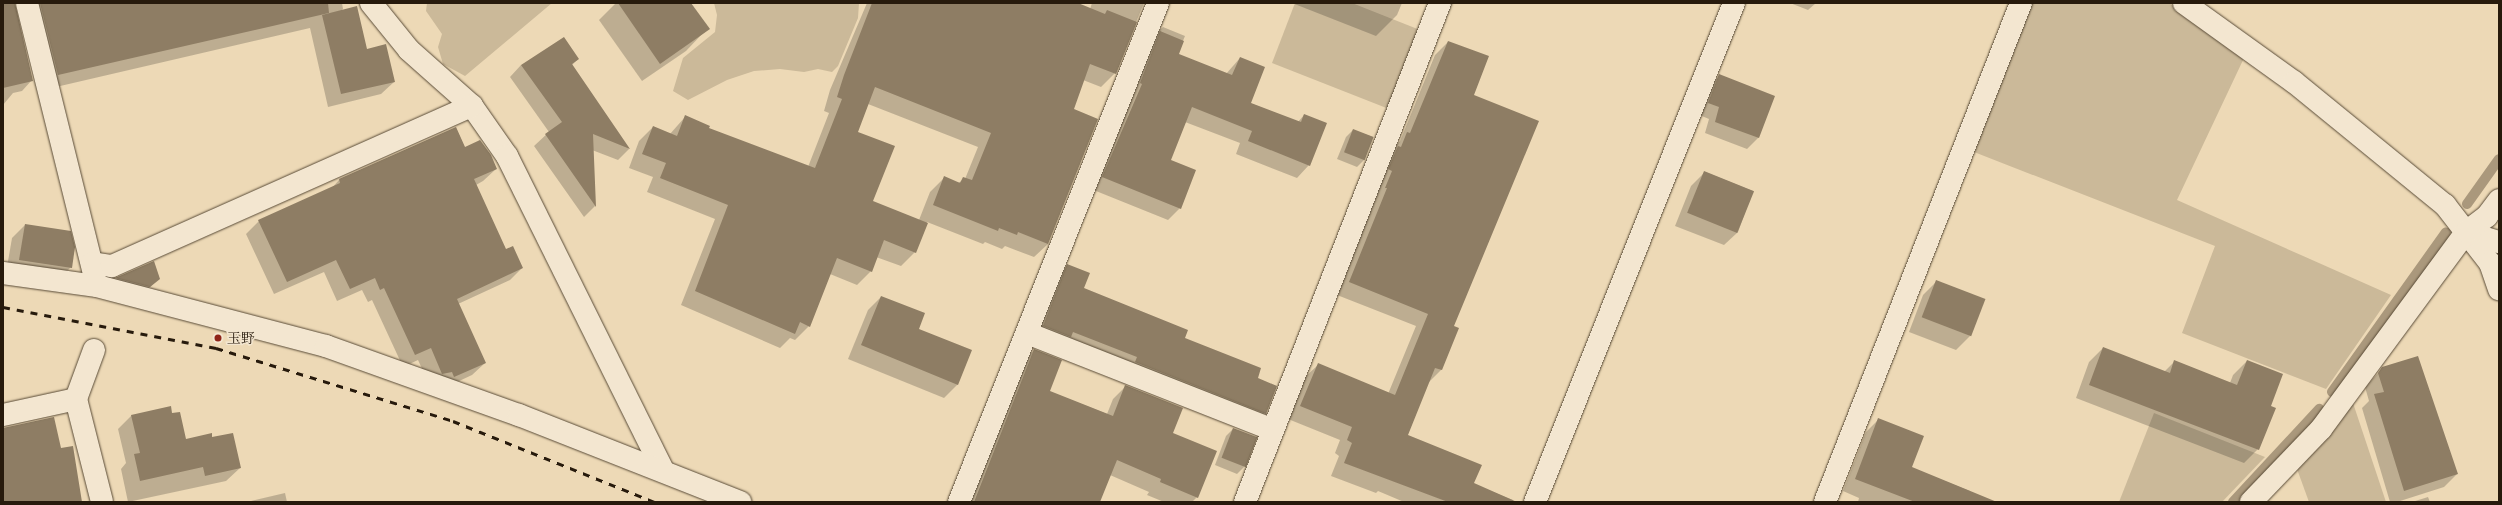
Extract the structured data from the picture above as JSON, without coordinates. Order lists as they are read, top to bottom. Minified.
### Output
{"places":["玉野"]}
